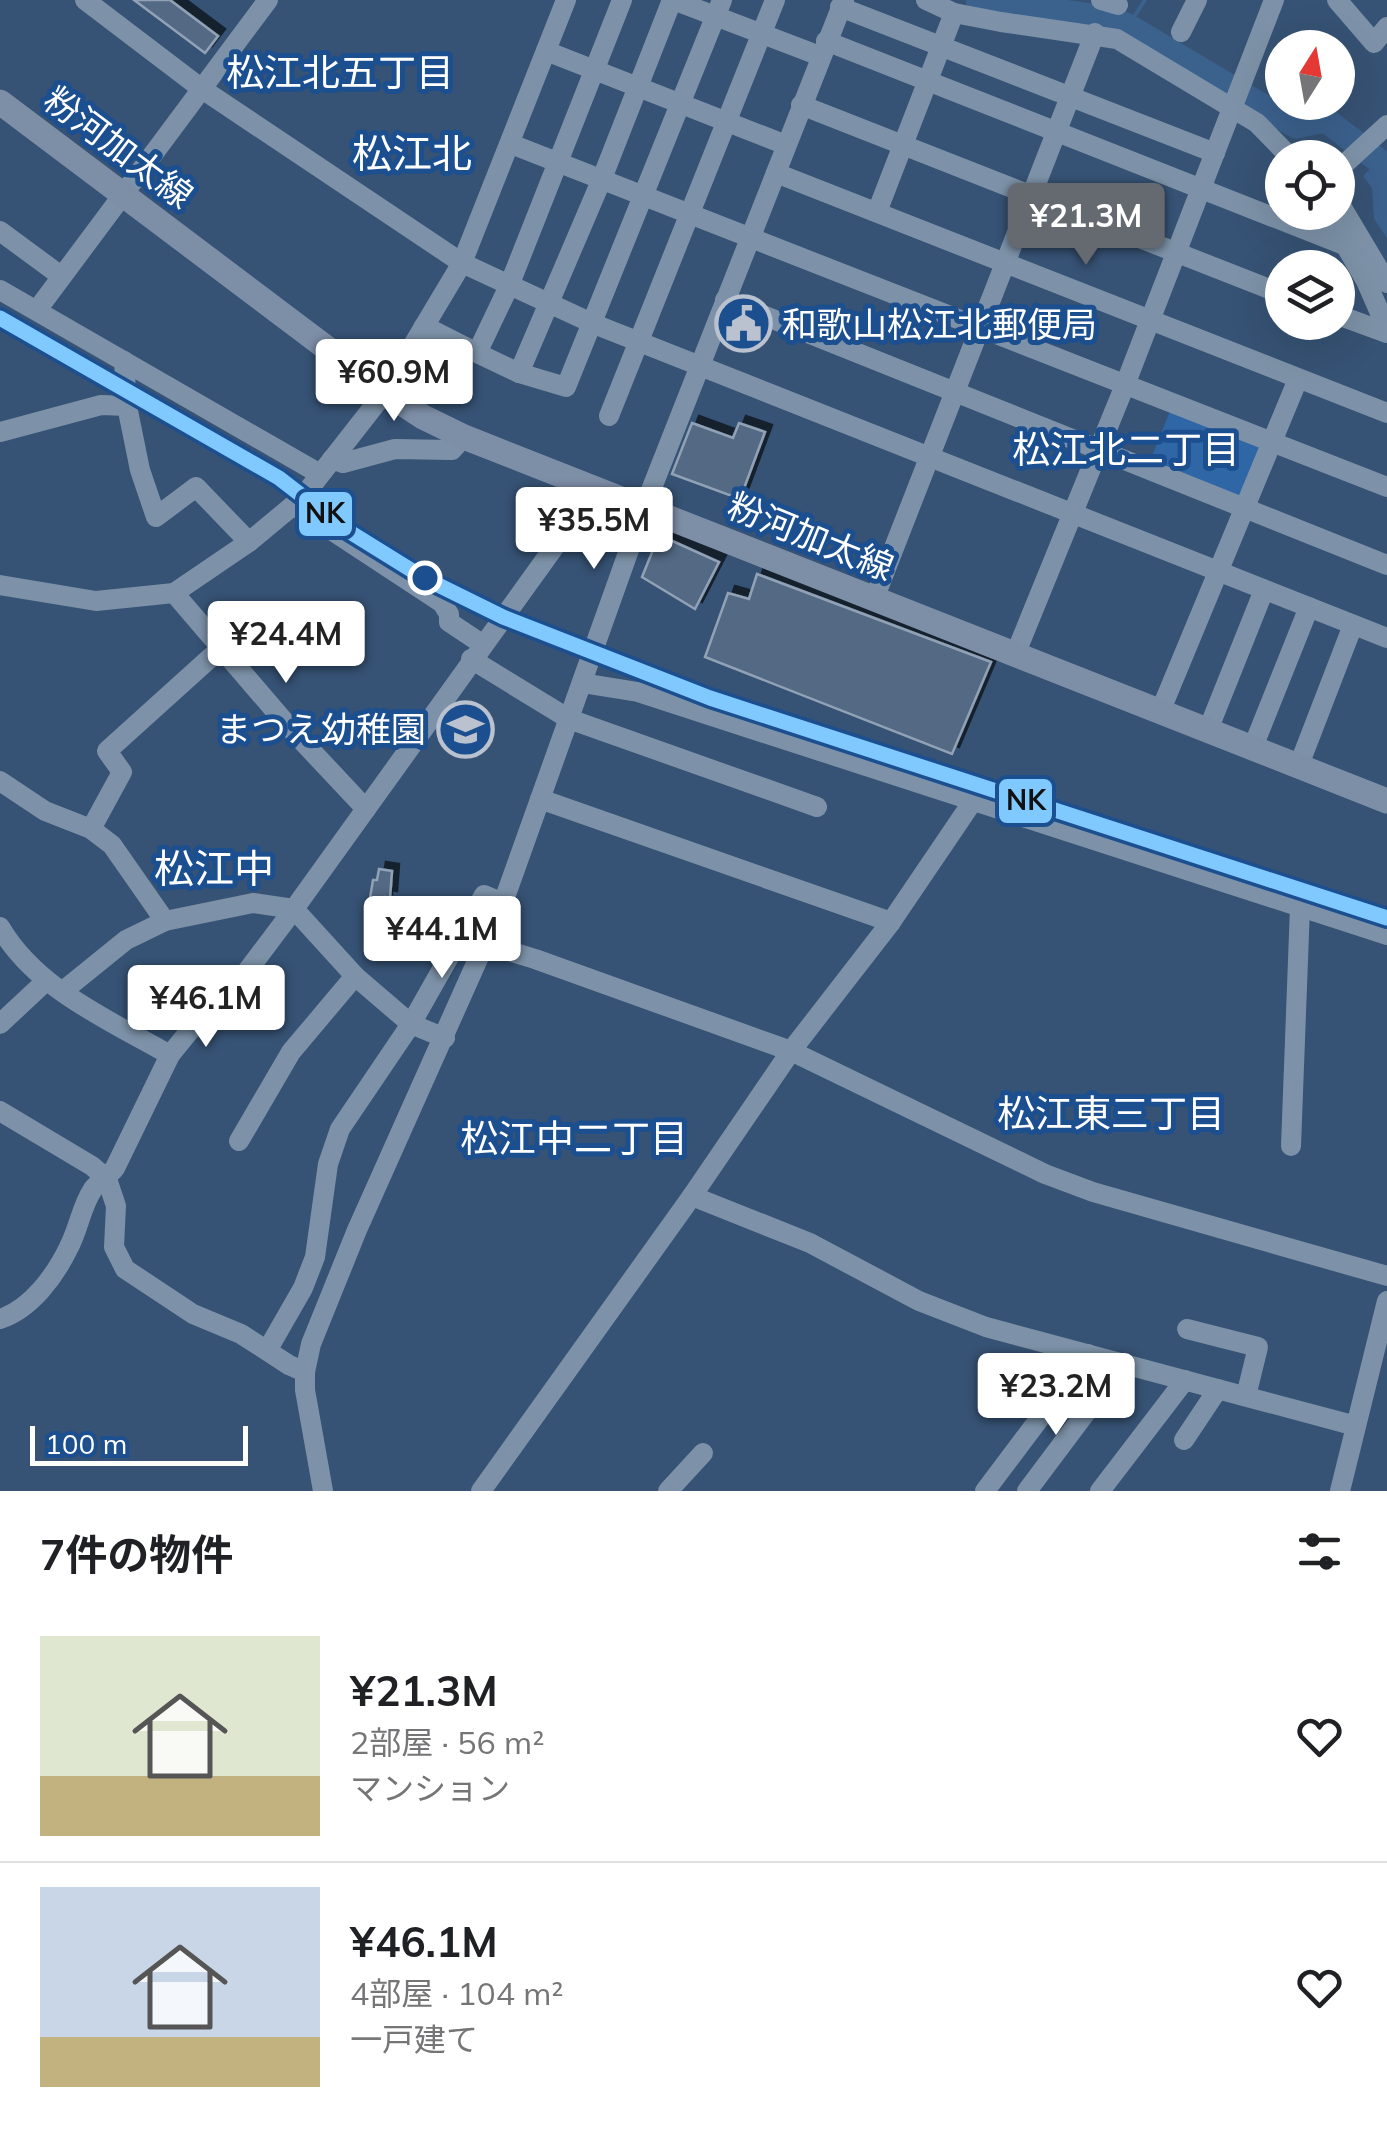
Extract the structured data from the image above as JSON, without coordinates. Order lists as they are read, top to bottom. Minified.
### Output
{"streets":{"main road":["粉河加太線"]},"districts":["松江北五丁目","松江北","松江北二丁目","松江中","松江東三丁目","松江中二丁目"],"places":{"public building":["和歌山松江北郵便局"],"school or university":["まつえ幼稚園"]},"lines":["transit line NK"],"scale_bar":"100 m","north":"top","page":{"price":["¥21.3M","¥60.9M","¥35.5M","¥24.4M","¥44.1M","¥46.1M","¥23.2M"],"scale":"100 m","heading":"7件の物件","list":[{"name":"¥21.3M","note":"2部屋 · 56 m² · マンション"},{"name":"¥46.1M","note":"4部屋 · 104 m² · 一戸建て"}]}}
